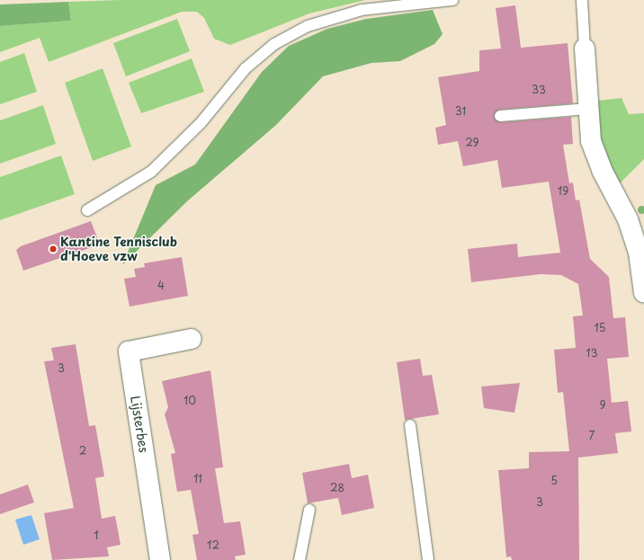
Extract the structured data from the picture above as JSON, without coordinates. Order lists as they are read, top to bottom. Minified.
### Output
{"streets":{"street":["Lijsterbes"]},"places":["Kantine Tennisclub d'Hoeve vzw"],"house_numbers":["33","31","29","19","4","15","13","3","10","9","7","2","11","5","28","3","1","12"]}
